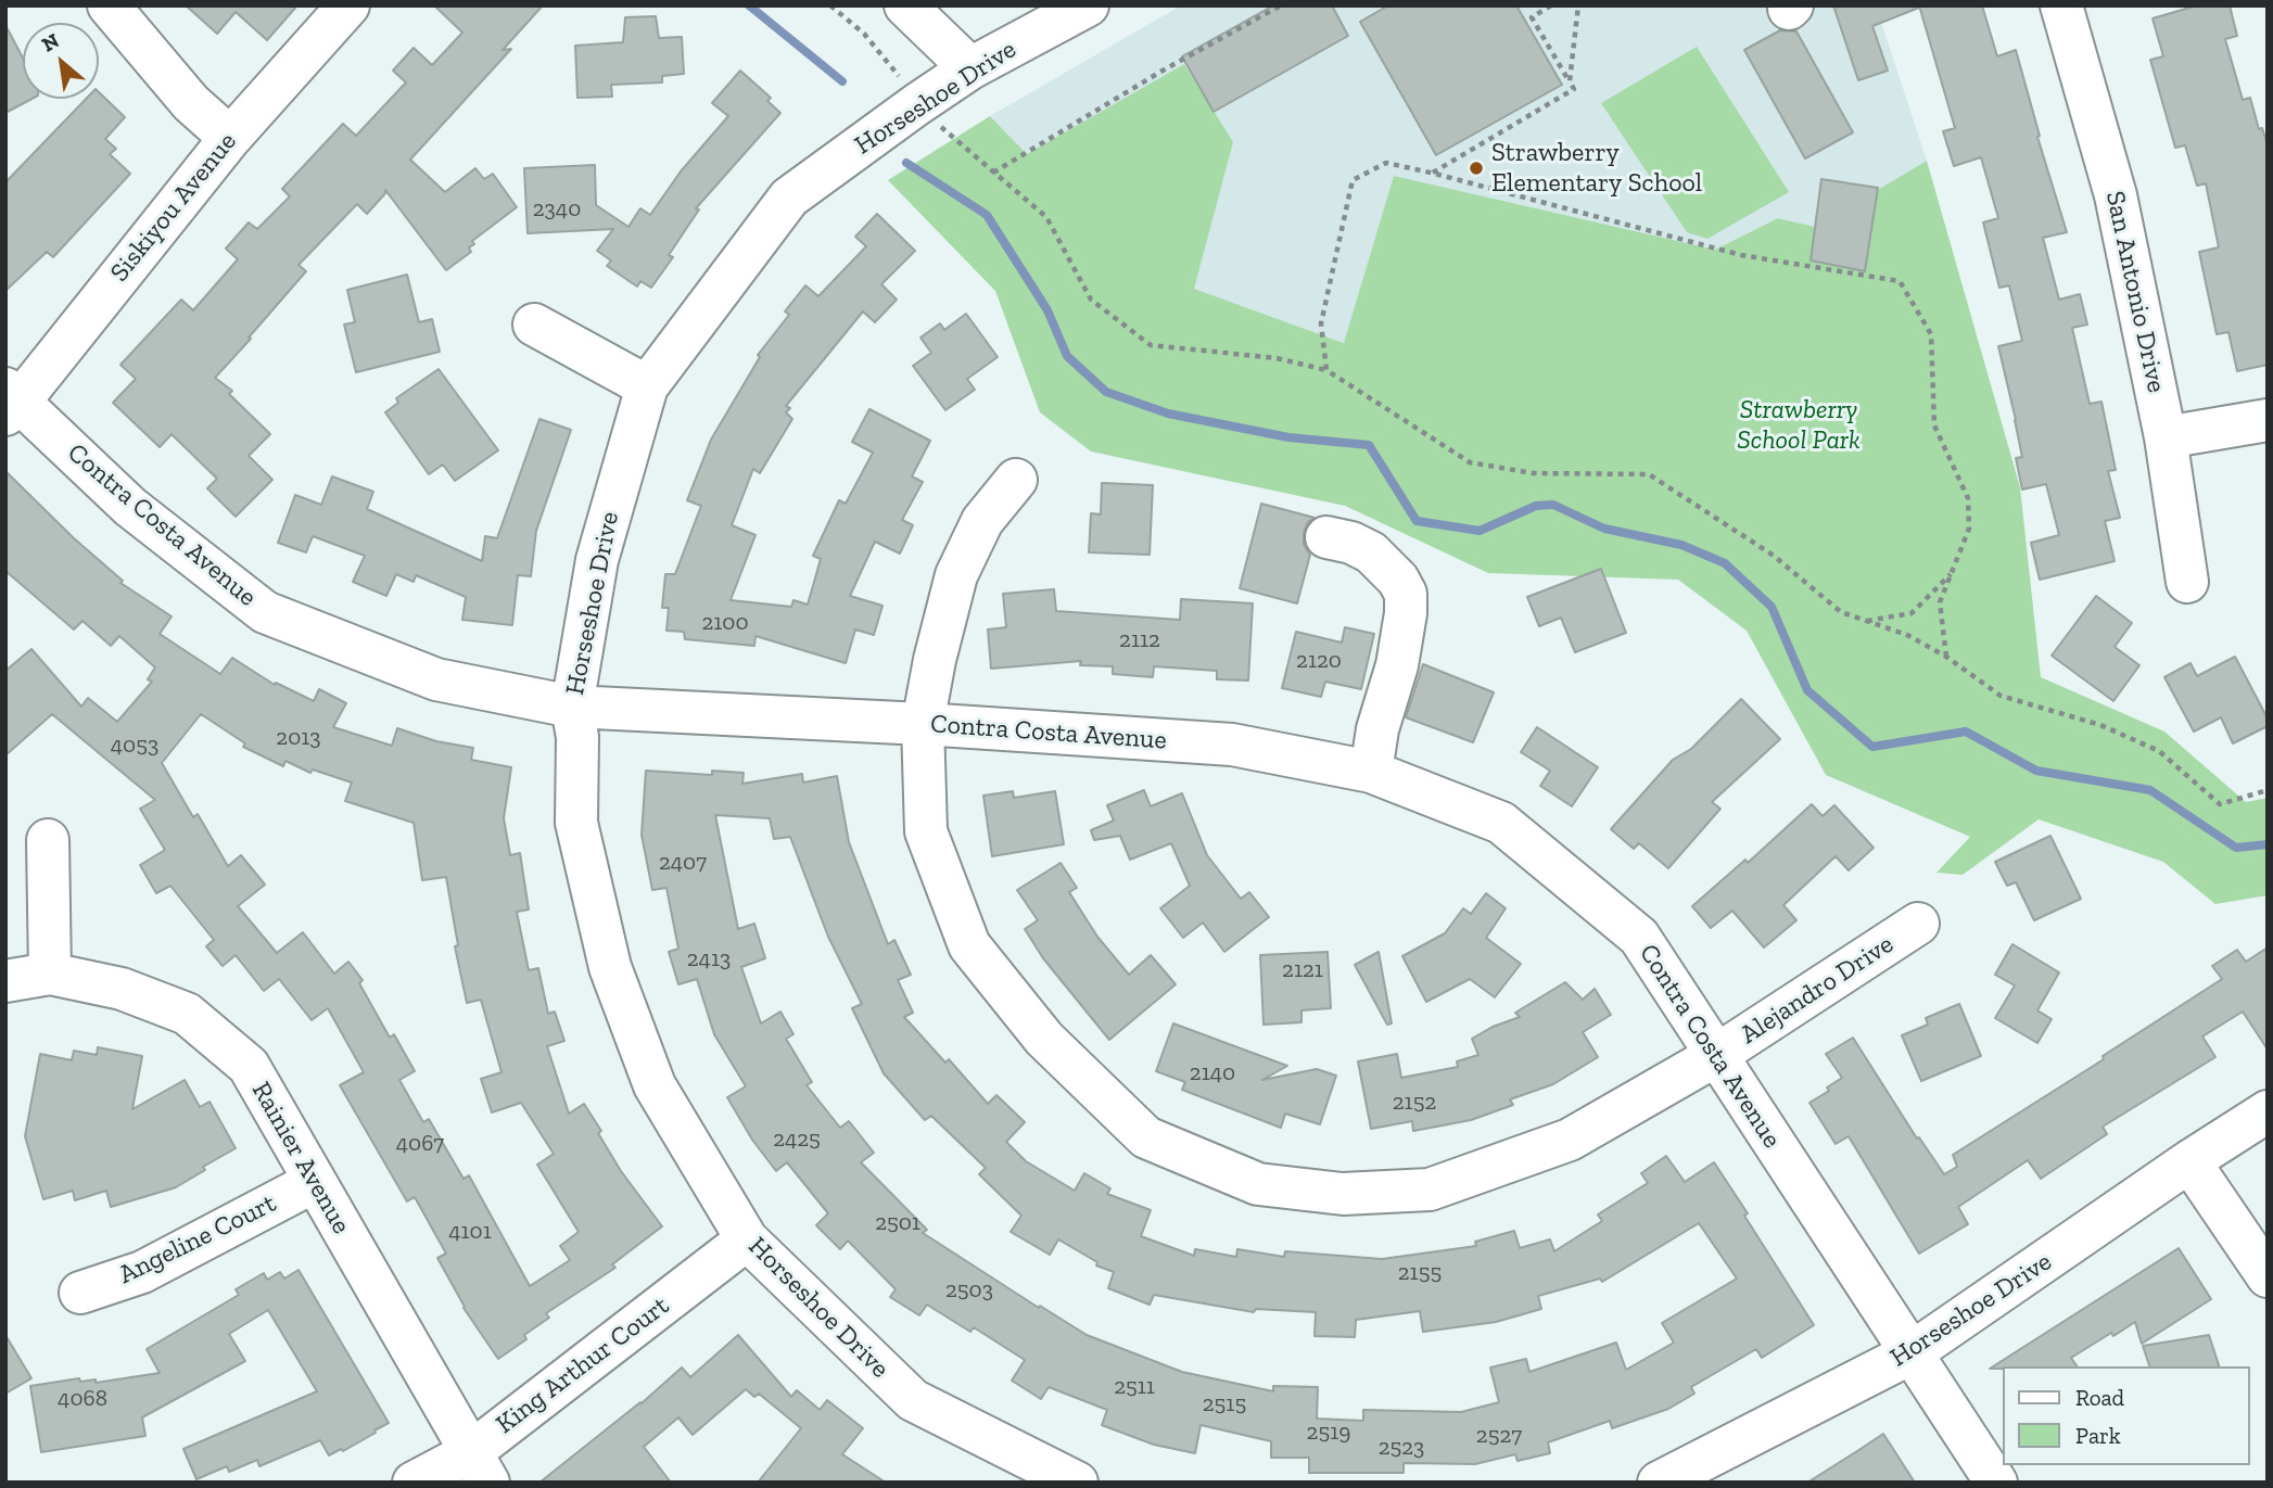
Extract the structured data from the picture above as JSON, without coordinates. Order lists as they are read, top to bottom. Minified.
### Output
{"streets":{"street":["Horseshoe Drive","Siskiyou Avenue","San Antonio Drive","Contra Costa Avenue","Alejandro Drive","Rainier Avenue","Angeline Court","King Arthur Court"]},"crossings":[["Horseshoe Drive","Contra Costa Avenue"],["Horseshoe Drive","King Arthur Court"],["Siskiyou Avenue","Contra Costa Avenue"],["Contra Costa Avenue","Alejandro Drive"],["Rainier Avenue","Angeline Court"],["Rainier Avenue","King Arthur Court"]],"parks":["Strawberry School Park"],"places":["Strawberry Elementary School"],"house_numbers":["2340","2100","2112","2120","2013","4053","2407","2413","2121","2140","2152","2425","4067","2501","4101","2155","2503","2511","4068","2515","2519","2527","2523"],"legend":["Road","Park"],"north":"top left"}
